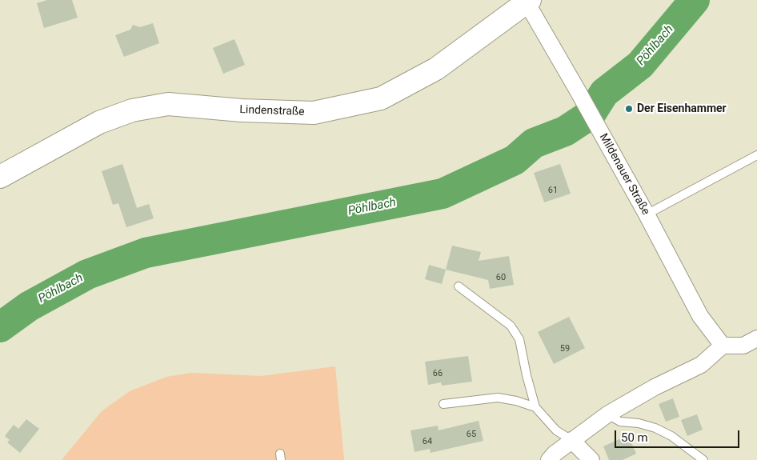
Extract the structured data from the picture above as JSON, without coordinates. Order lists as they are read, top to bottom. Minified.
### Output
{"streets":{"main road":["Lindenstraße"],"street":["Mildenauer Straße"]},"crossings":[["Lindenstraße","Mildenauer Straße"]],"water":["Pöhlbach"],"places":["Der Eisenhammer"],"house_numbers":["61","60","59","66","65","64"],"scale_bar":"50 m"}
